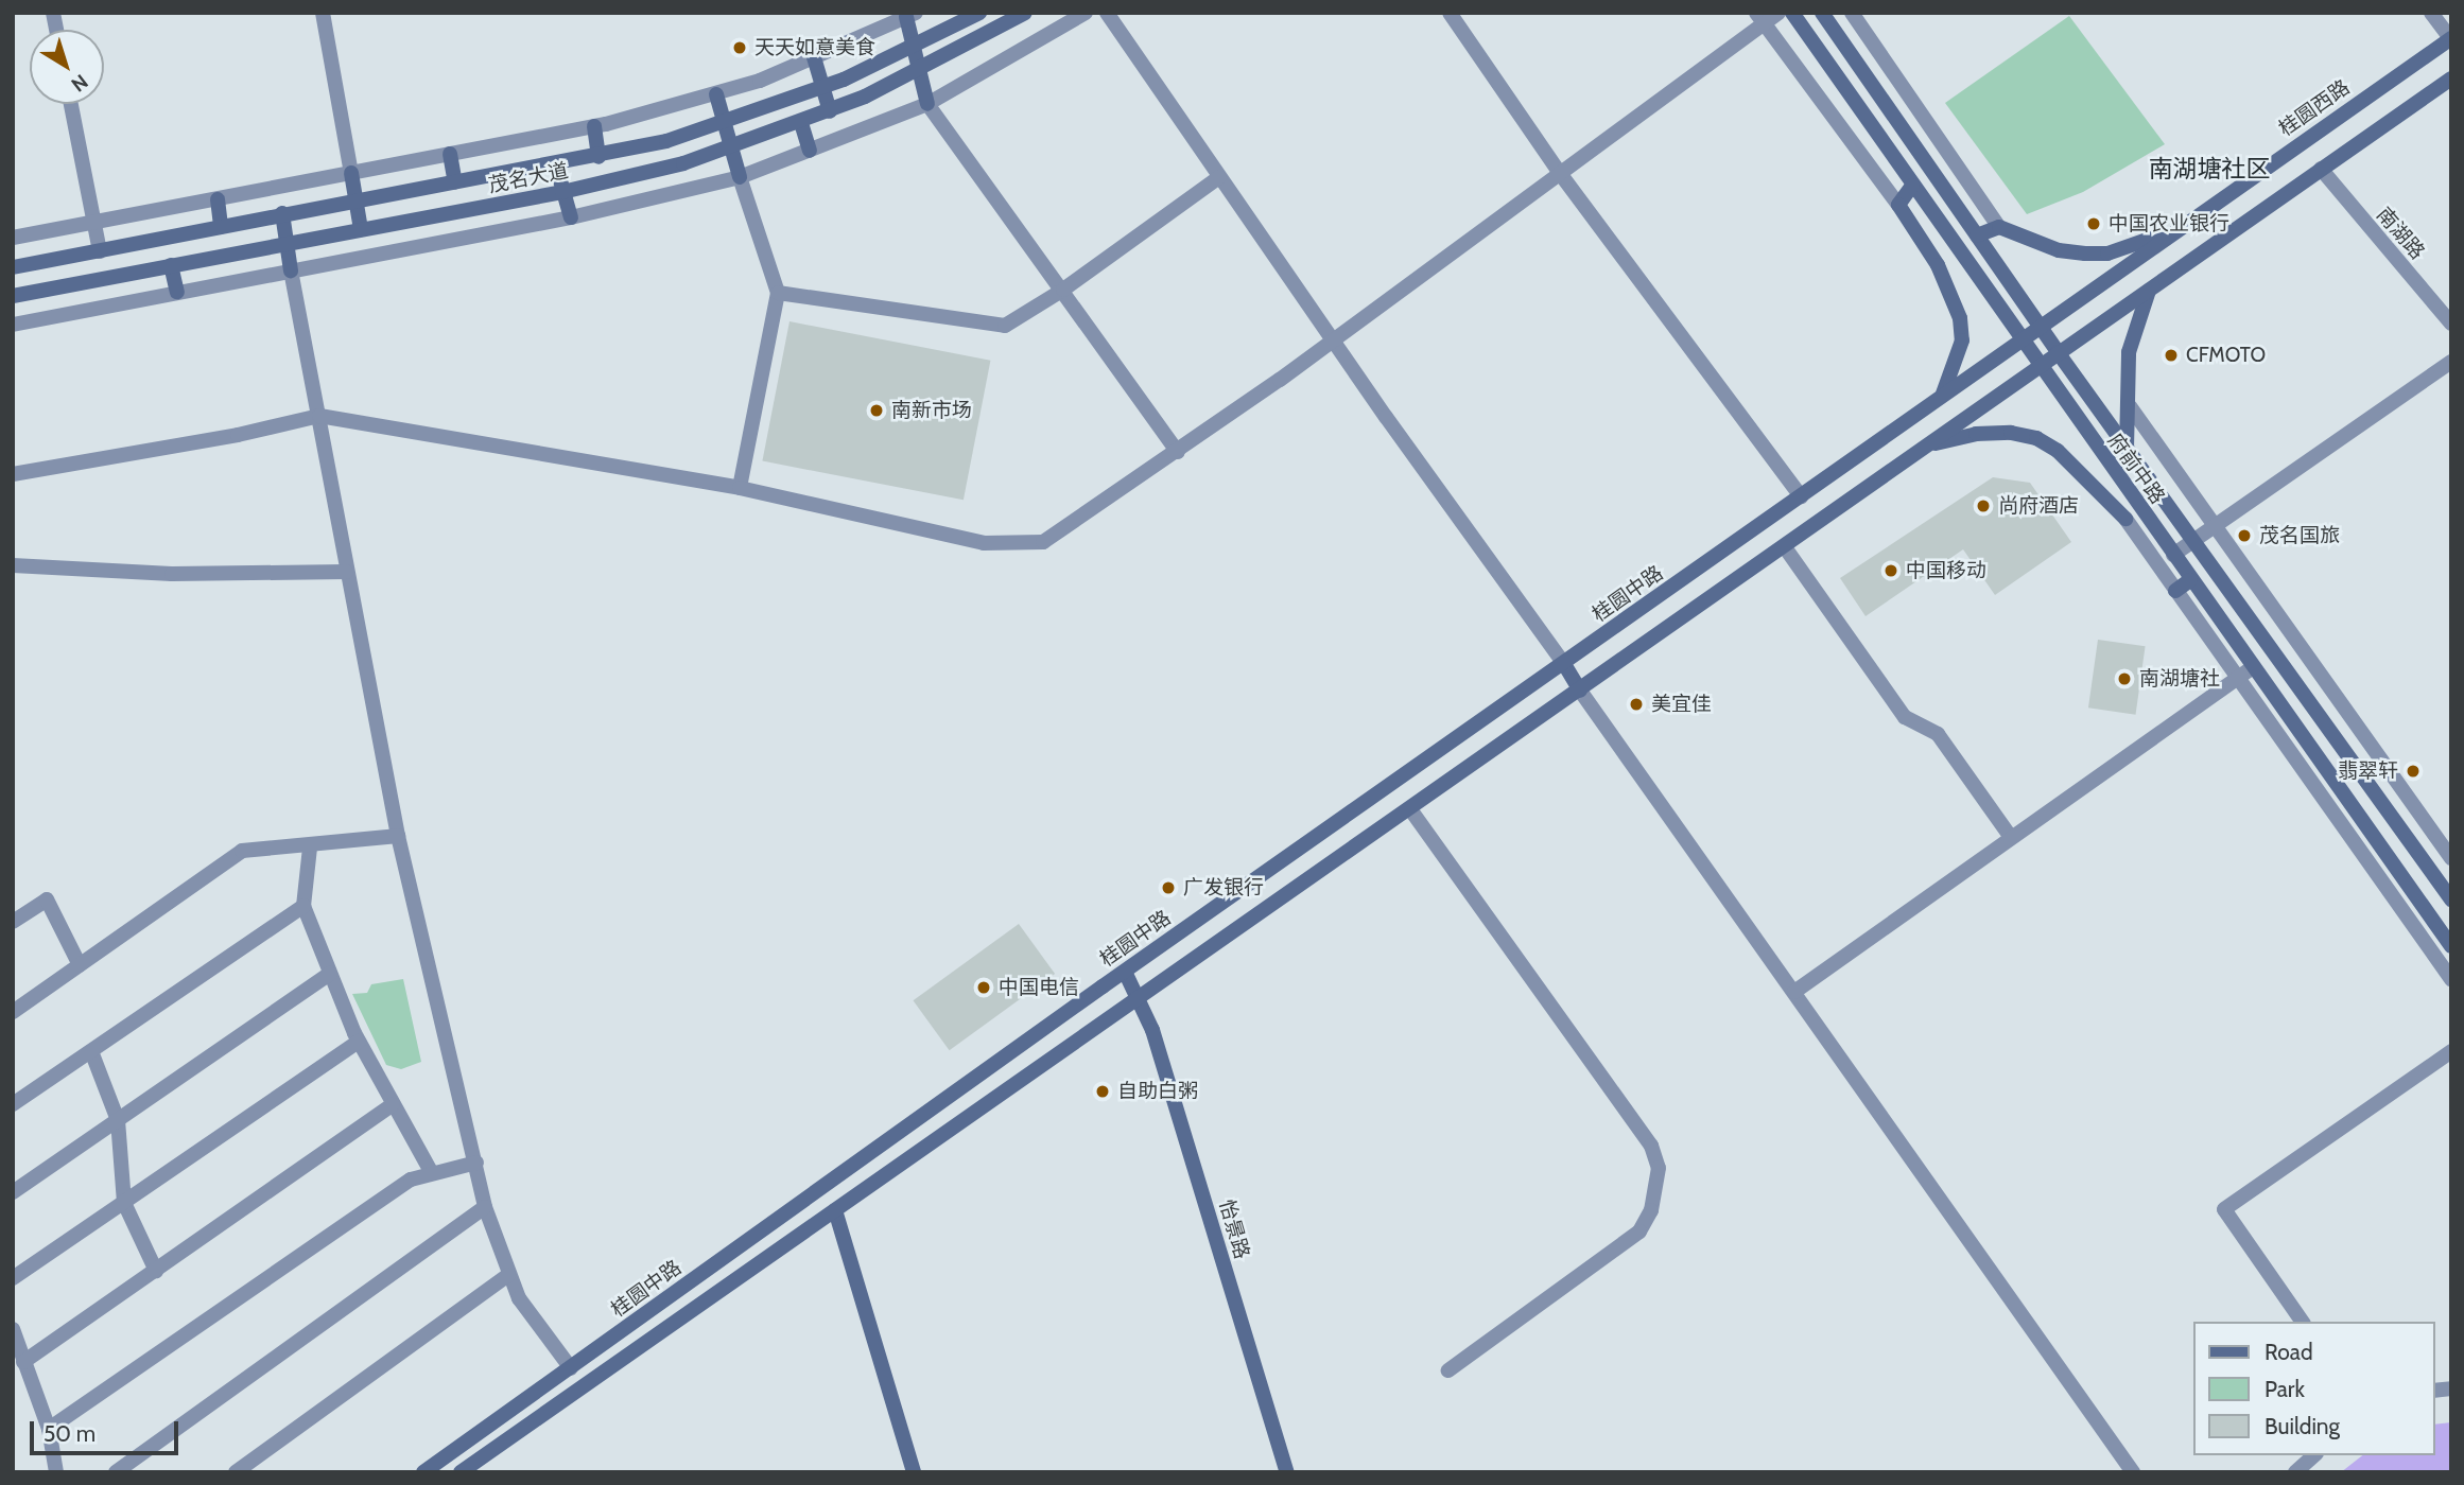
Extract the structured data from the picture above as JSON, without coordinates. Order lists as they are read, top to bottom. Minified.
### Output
{"streets":{"main road":["桂圆西路","茂名大道","府前中路","桂圆中路","怡景路"],"street":["南湖路"]},"crossings":[["桂圆西路","府前中路"],["桂圆西路","桂圆中路"],["府前中路","桂圆中路"],["桂圆中路","怡景路"]],"districts":["南湖塘社区"],"places":["天天如意美食","中国农业银行","CFMOTO","南新市场","尚府酒店","茂名国旅","中国移动","南湖塘社","美宜佳","翡翠轩","广发银行","中国电信","自助白粥"],"legend":["Road","Park","Building"],"scale_bar":"50 m","north":"bottom right"}
